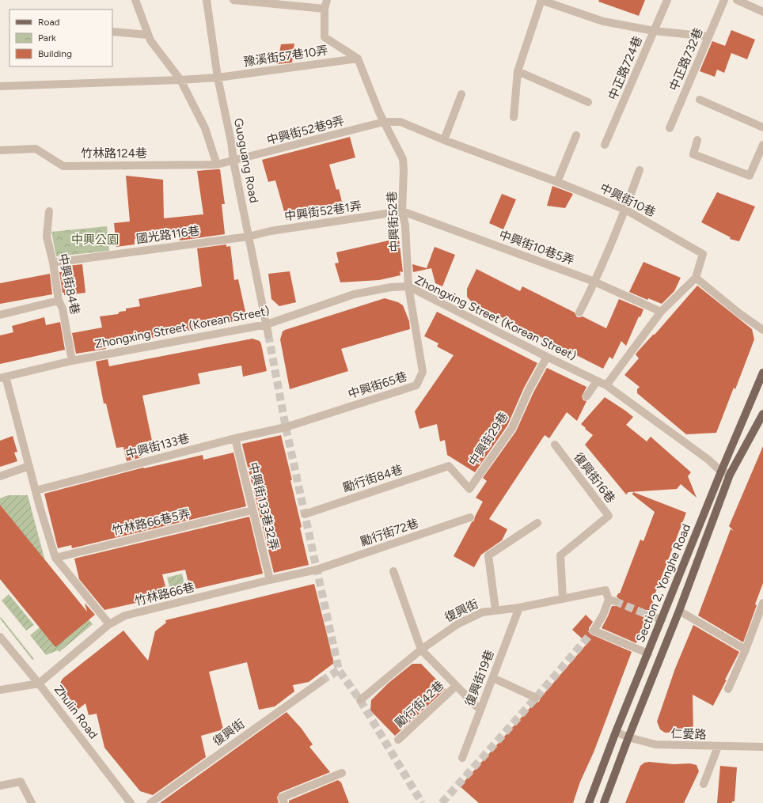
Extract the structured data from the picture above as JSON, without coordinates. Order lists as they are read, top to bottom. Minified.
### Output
{"streets":{"main road":["Section 2, Yonghe Road"],"street":["豫溪街57巷10弄","中正路732巷","中正路724巷","中興街52巷9弄","竹林路124巷","Guoguang Road","中興街10巷","中興街52巷1弄","中興街52巷","國光路116巷","中興街10巷5弄","中興街84巷","Zhongxing Street (Korean Street)","中興街65巷","中興街29巷","中興街133巷","復興街16巷","勵行街84巷","中興街133巷32弄","竹林路66巷5弄","勵行街72巷","竹林路66巷","復興街","復興街19巷","勵行街42巷","Zhulin Road","仁愛路"]},"crossings":[["豫溪街57巷10弄","Guoguang Road"],["豫溪街57巷10弄","中興街52巷"],["中興街52巷9弄","竹林路124巷"],["中興街52巷9弄","Guoguang Road"],["中興街52巷9弄","中興街10巷"],["中興街52巷9弄","中興街52巷"],["竹林路124巷","Guoguang Road"],["Guoguang Road","中興街52巷1弄"],["Guoguang Road","國光路116巷"],["Guoguang Road","Zhongxing Street (Korean Street)"],["中興街10巷","中興街52巷"],["中興街10巷","中興街10巷5弄"],["中興街10巷","Zhongxing Street (Korean Street)"],["中興街52巷1弄","中興街52巷"],["中興街52巷1弄","國光路116巷"],["中興街52巷1弄","中興街10巷5弄"],["中興街52巷","中興街10巷5弄"],["中興街52巷","Zhongxing Street (Korean Street)"],["中興街52巷","中興街65巷"],["國光路116巷","中興街84巷"],["中興街84巷","Zhongxing Street (Korean Street)"],["Zhongxing Street (Korean Street)","中興街65巷"],["Zhongxing Street (Korean Street)","中興街29巷"],["Zhongxing Street (Korean Street)","Section 2, Yonghe Road"],["中興街65巷","中興街133巷"],["中興街29巷","勵行街84巷"],["中興街133巷","中興街133巷32弄"],["復興街16巷","復興街"],["中興街133巷32弄","竹林路66巷5弄"],["中興街133巷32弄","竹林路66巷"],["勵行街72巷","竹林路66巷"],["Section 2, Yonghe Road","復興街"],["Section 2, Yonghe Road","仁愛路"],["竹林路66巷","Zhulin Road"],["復興街","復興街19巷"]],"parks":["中興公園"],"legend":["Road","Park","Building"]}
